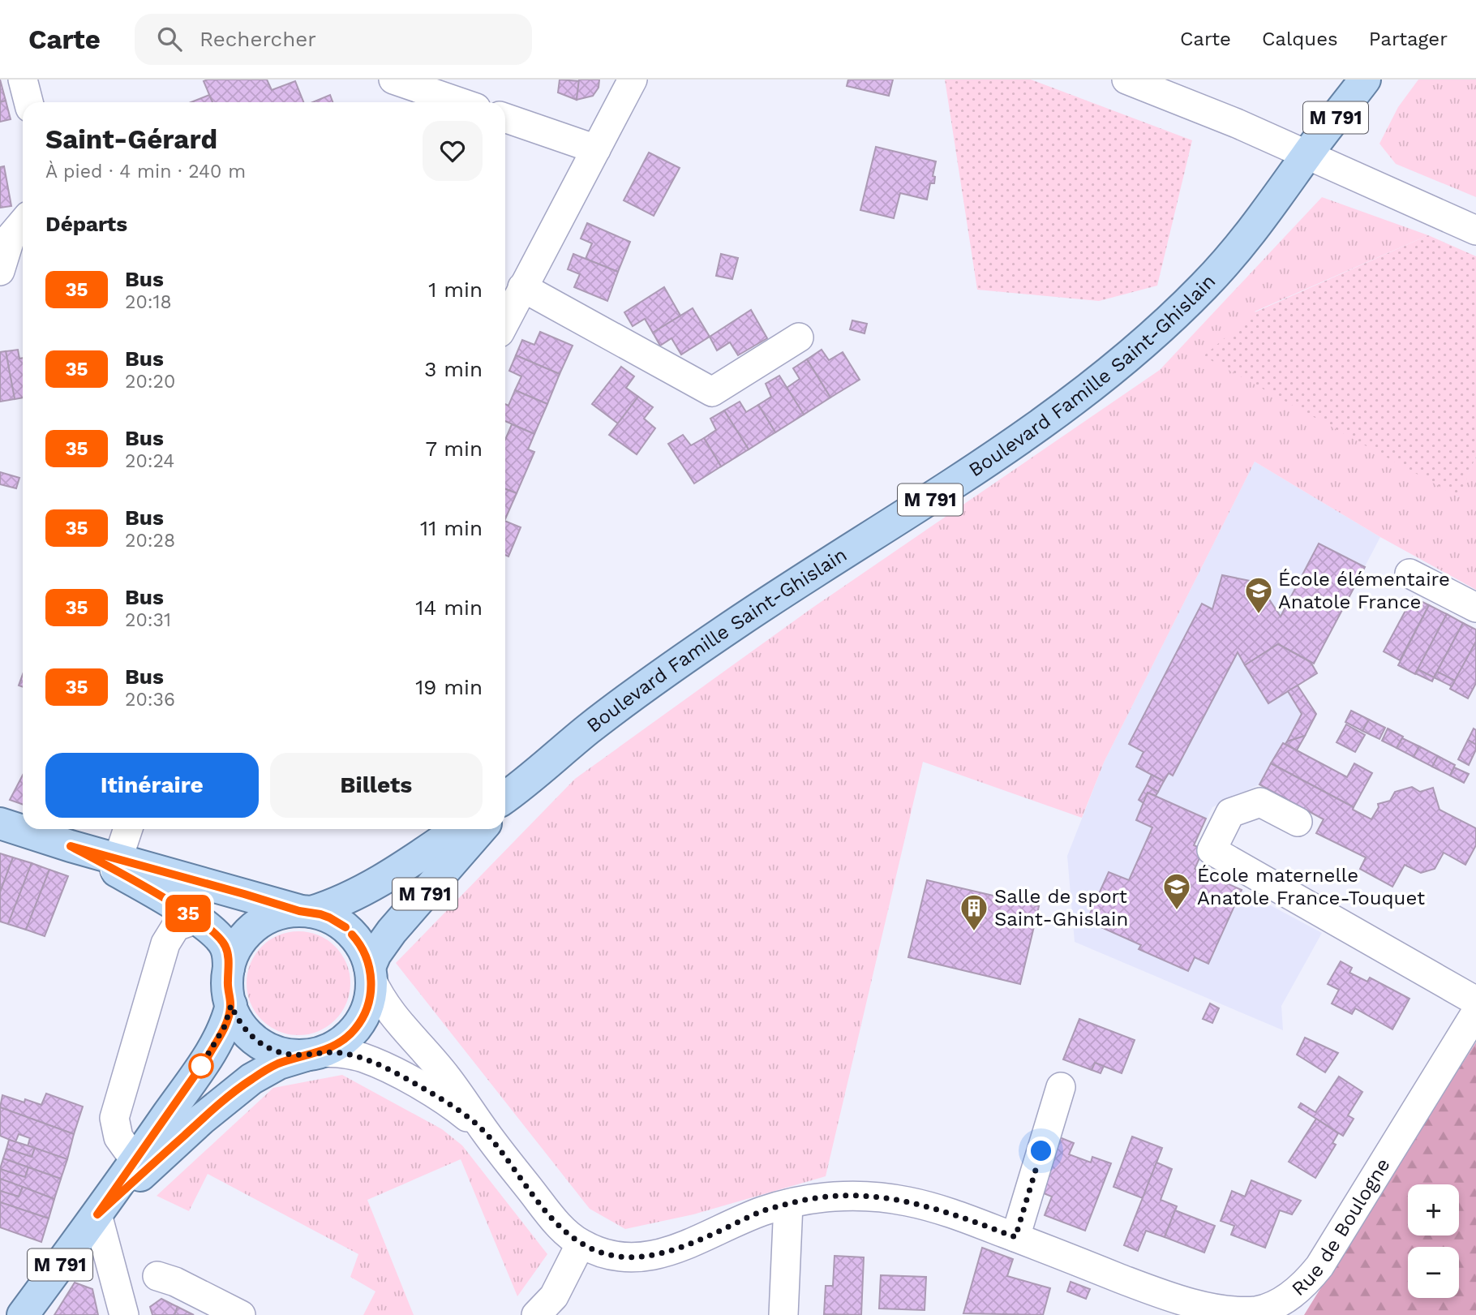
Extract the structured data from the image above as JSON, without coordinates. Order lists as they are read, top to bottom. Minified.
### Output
{"streets":{"main road":["M 791","Boulevard Famille Saint-Ghislain"],"street":["Rue de Boulogne"]},"crossings":[["M 791","Boulevard Famille Saint-Ghislain"],["M 791","Rue de Boulogne"]],"places":{"school or university":["École élémentaire Anatole France","École maternelle Anatole France-Touquet"],"building":["Salle de sport Saint-Ghislain"]},"lines":["bus line 35"],"page":{"header":"Carte","search":"Rechercher","nav":["Carte","Calques","Partager"],"on_map":"35","heading":[["Saint-Gérard","À pied · 4 min · 240 m"],"Départs"],"list":[{"mark":"35","name":"Bus","note":"20:18","value":"1 min"},{"mark":"35","name":"Bus","note":"20:20","value":"3 min"},{"mark":"35","name":"Bus","note":"20:24","value":"7 min"},{"mark":"35","name":"Bus","note":"20:28","value":"11 min"},{"mark":"35","name":"Bus","note":"20:31","value":"14 min"},{"mark":"35","name":"Bus","note":"20:36","value":"19 min"}],"buttons":["Itinéraire","Billets"],"map_buttons":["+","−"]}}
